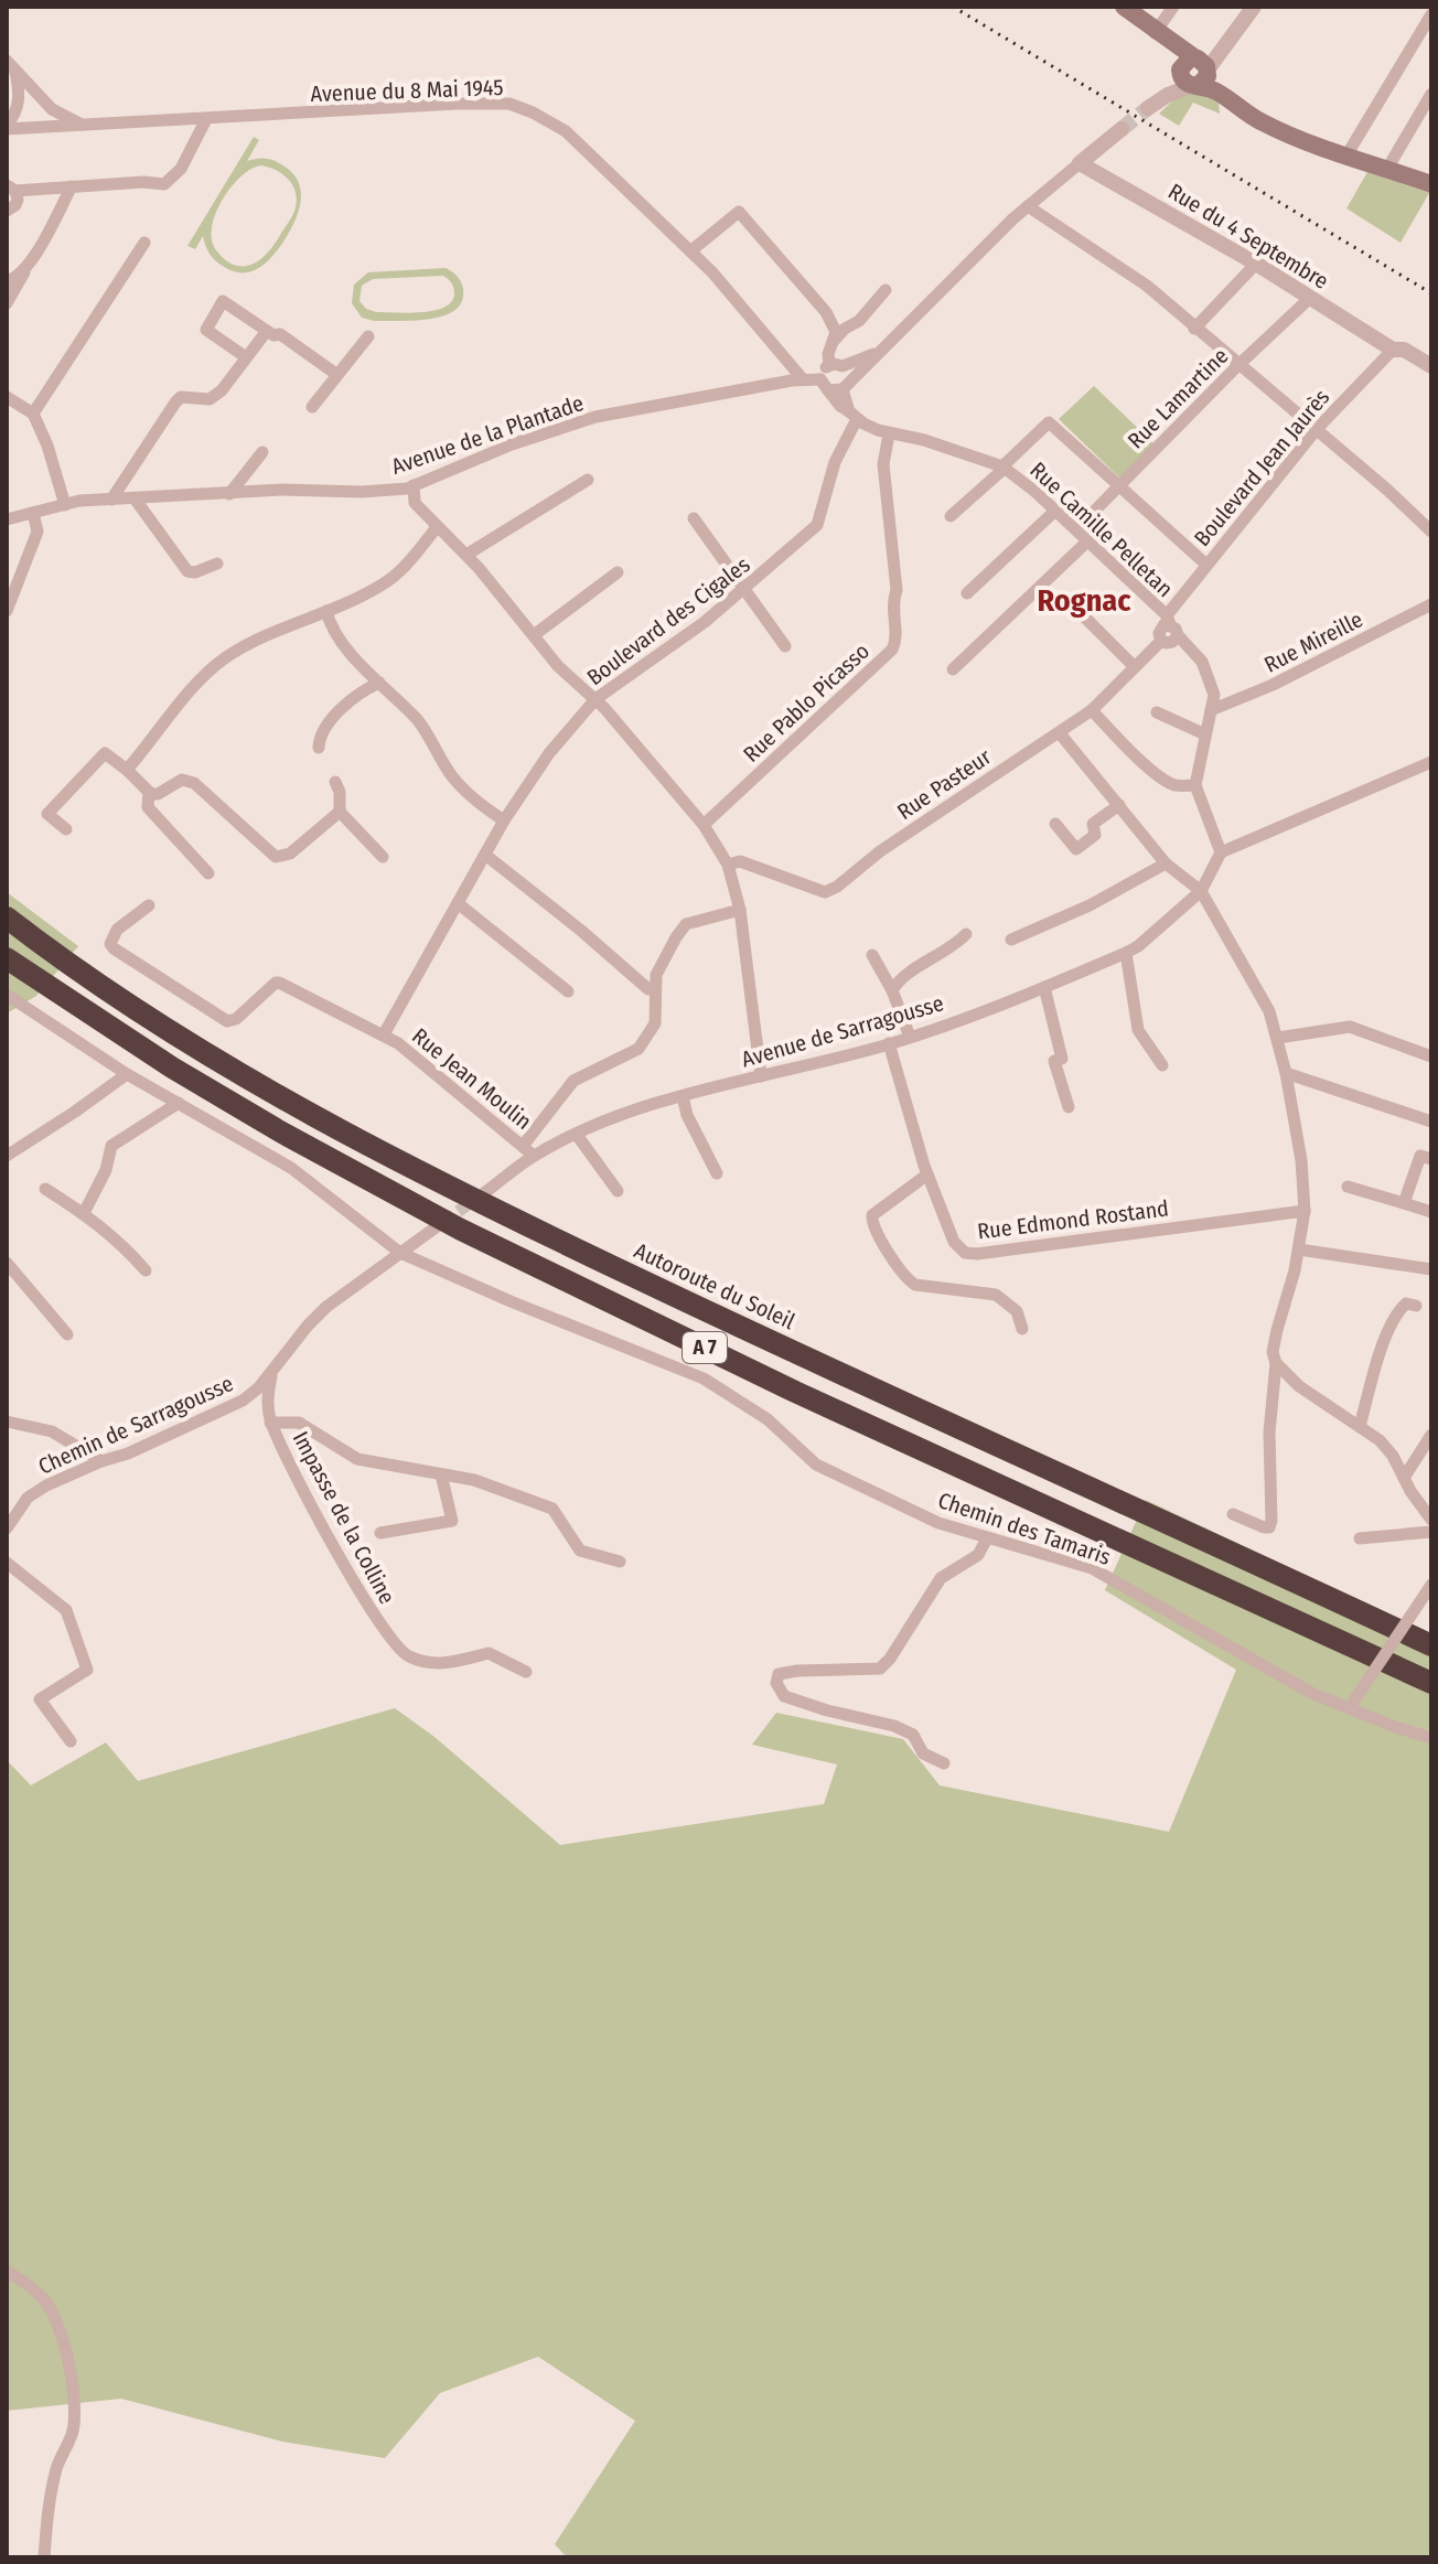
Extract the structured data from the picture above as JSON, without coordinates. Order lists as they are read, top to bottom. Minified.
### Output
{"streets":{"highway":["Autoroute du Soleil","A 7"],"street":["Avenue du 8 Mai 1945","Rue du 4 Septembre","Rue Lamartine","Avenue de la Plantade","Boulevard Jean Jaurès","Rue Camille Pelletan","Boulevard des Cigales","Rue Mireille","Rue Pablo Picasso","Rue Pasteur","Avenue de Sarragousse","Rue Jean Moulin","Rue Edmond Rostand","Chemin de Sarragousse","Impasse de la Colline","Chemin des Tamaris"]},"crossings":[["Avenue du 8 Mai 1945","Avenue de la Plantade"],["Rue du 4 Septembre","Rue Lamartine"],["Rue du 4 Septembre","Boulevard Jean Jaurès"],["Rue Lamartine","Rue Camille Pelletan"],["Avenue de la Plantade","Rue Camille Pelletan"],["Boulevard Jean Jaurès","Rue Camille Pelletan"],["Boulevard Jean Jaurès","Rue Pasteur"],["Rue Camille Pelletan","Boulevard des Cigales"],["Rue Camille Pelletan","Rue Mireille"],["Rue Camille Pelletan","Rue Pablo Picasso"],["Boulevard des Cigales","Rue Jean Moulin"],["Avenue de Sarragousse","Rue Jean Moulin"],["Avenue de Sarragousse","Rue Edmond Rostand"],["Chemin de Sarragousse","Impasse de la Colline"],["Chemin de Sarragousse","Chemin des Tamaris"]],"districts":["Rognac"]}
